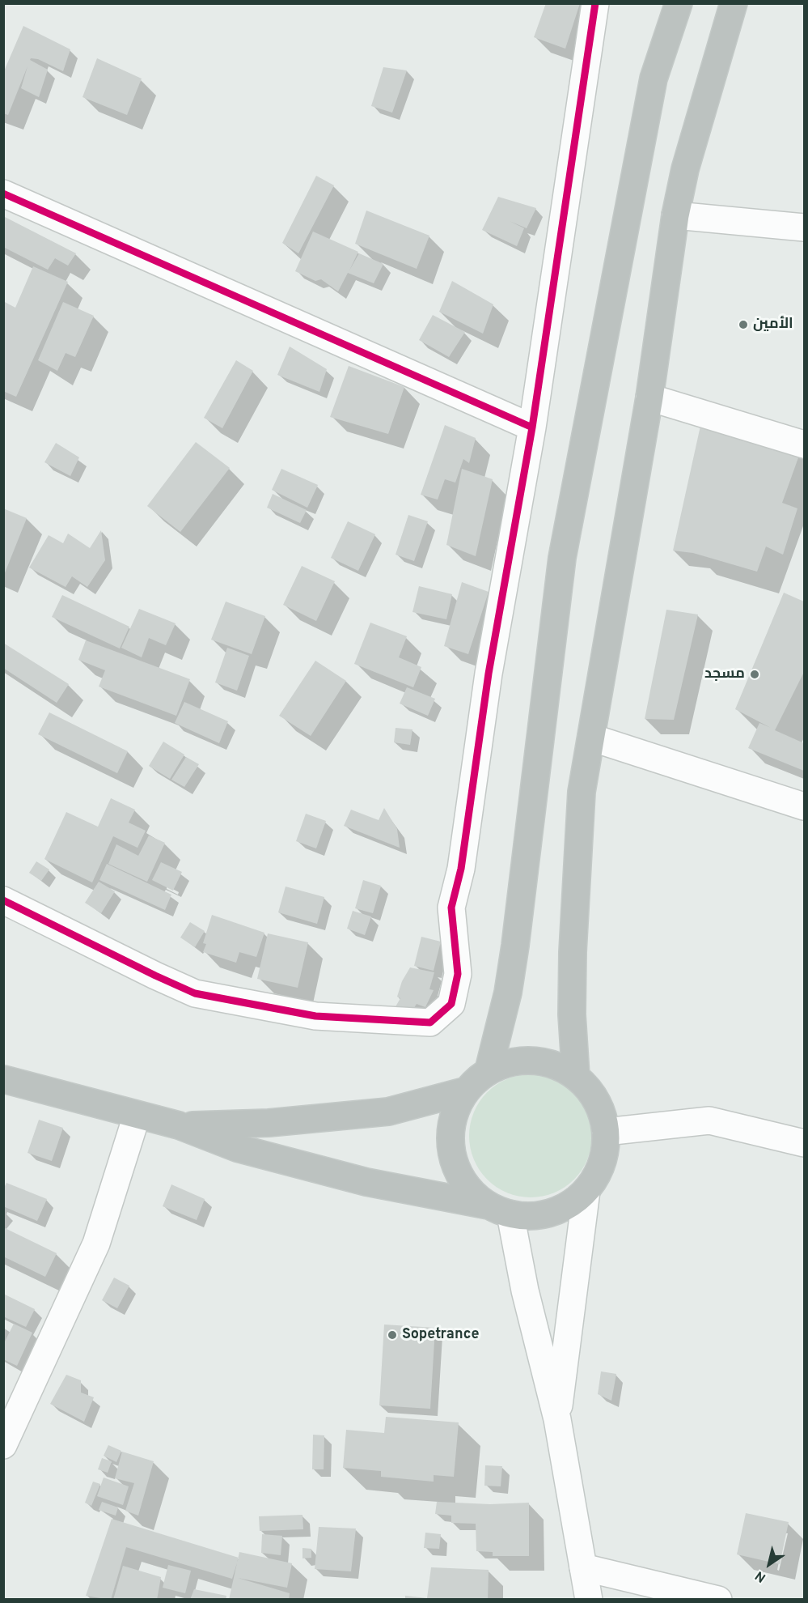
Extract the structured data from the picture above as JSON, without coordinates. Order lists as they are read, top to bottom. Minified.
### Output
{"places":["الأمين","مسجد","Sopetrance"],"north":"bottom left"}
